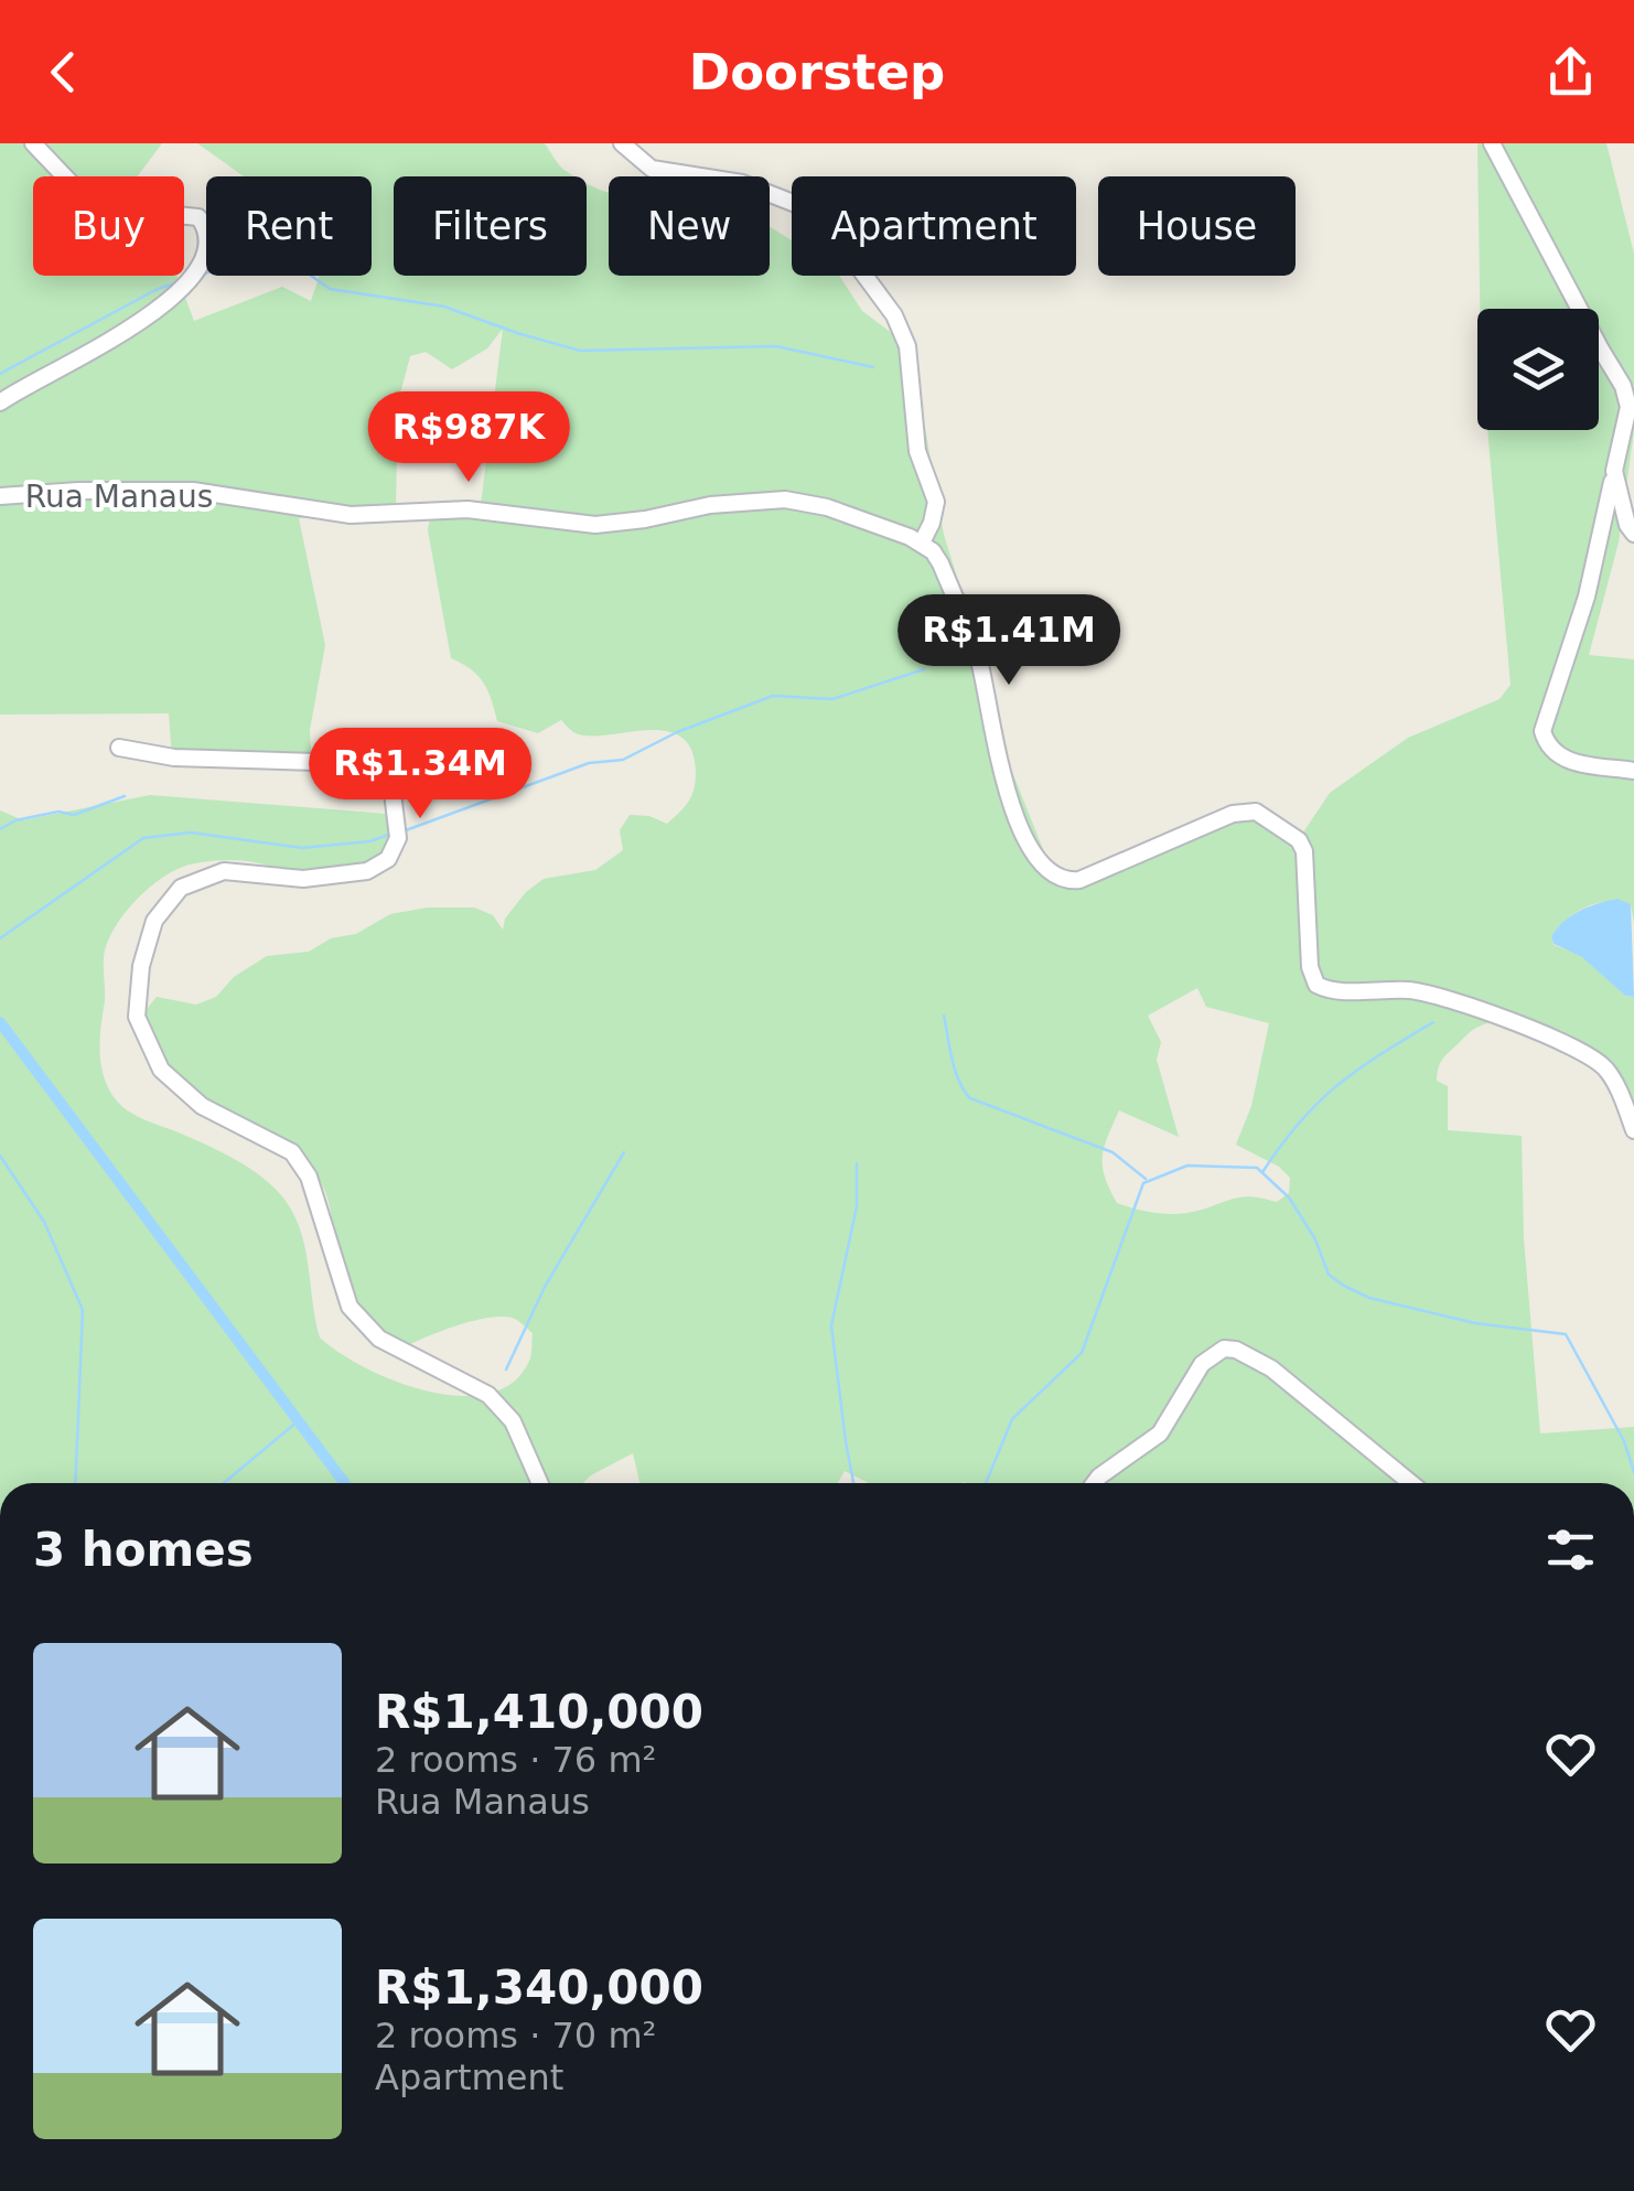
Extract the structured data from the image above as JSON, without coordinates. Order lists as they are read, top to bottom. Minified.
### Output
{"streets":{"street":["Rua Manaus"]},"page":{"header":"Doorstep","chip":["Buy","Rent","Filters","New","Apartment","House"],"price":["R$987K","R$1.41M","R$1.34M"],"heading":"3 homes","list":[{"name":"R$1,410,000","note":"2 rooms · 76 m² · Rua Manaus"},{"name":"R$1,340,000","note":"2 rooms · 70 m² · Apartment"}]}}
